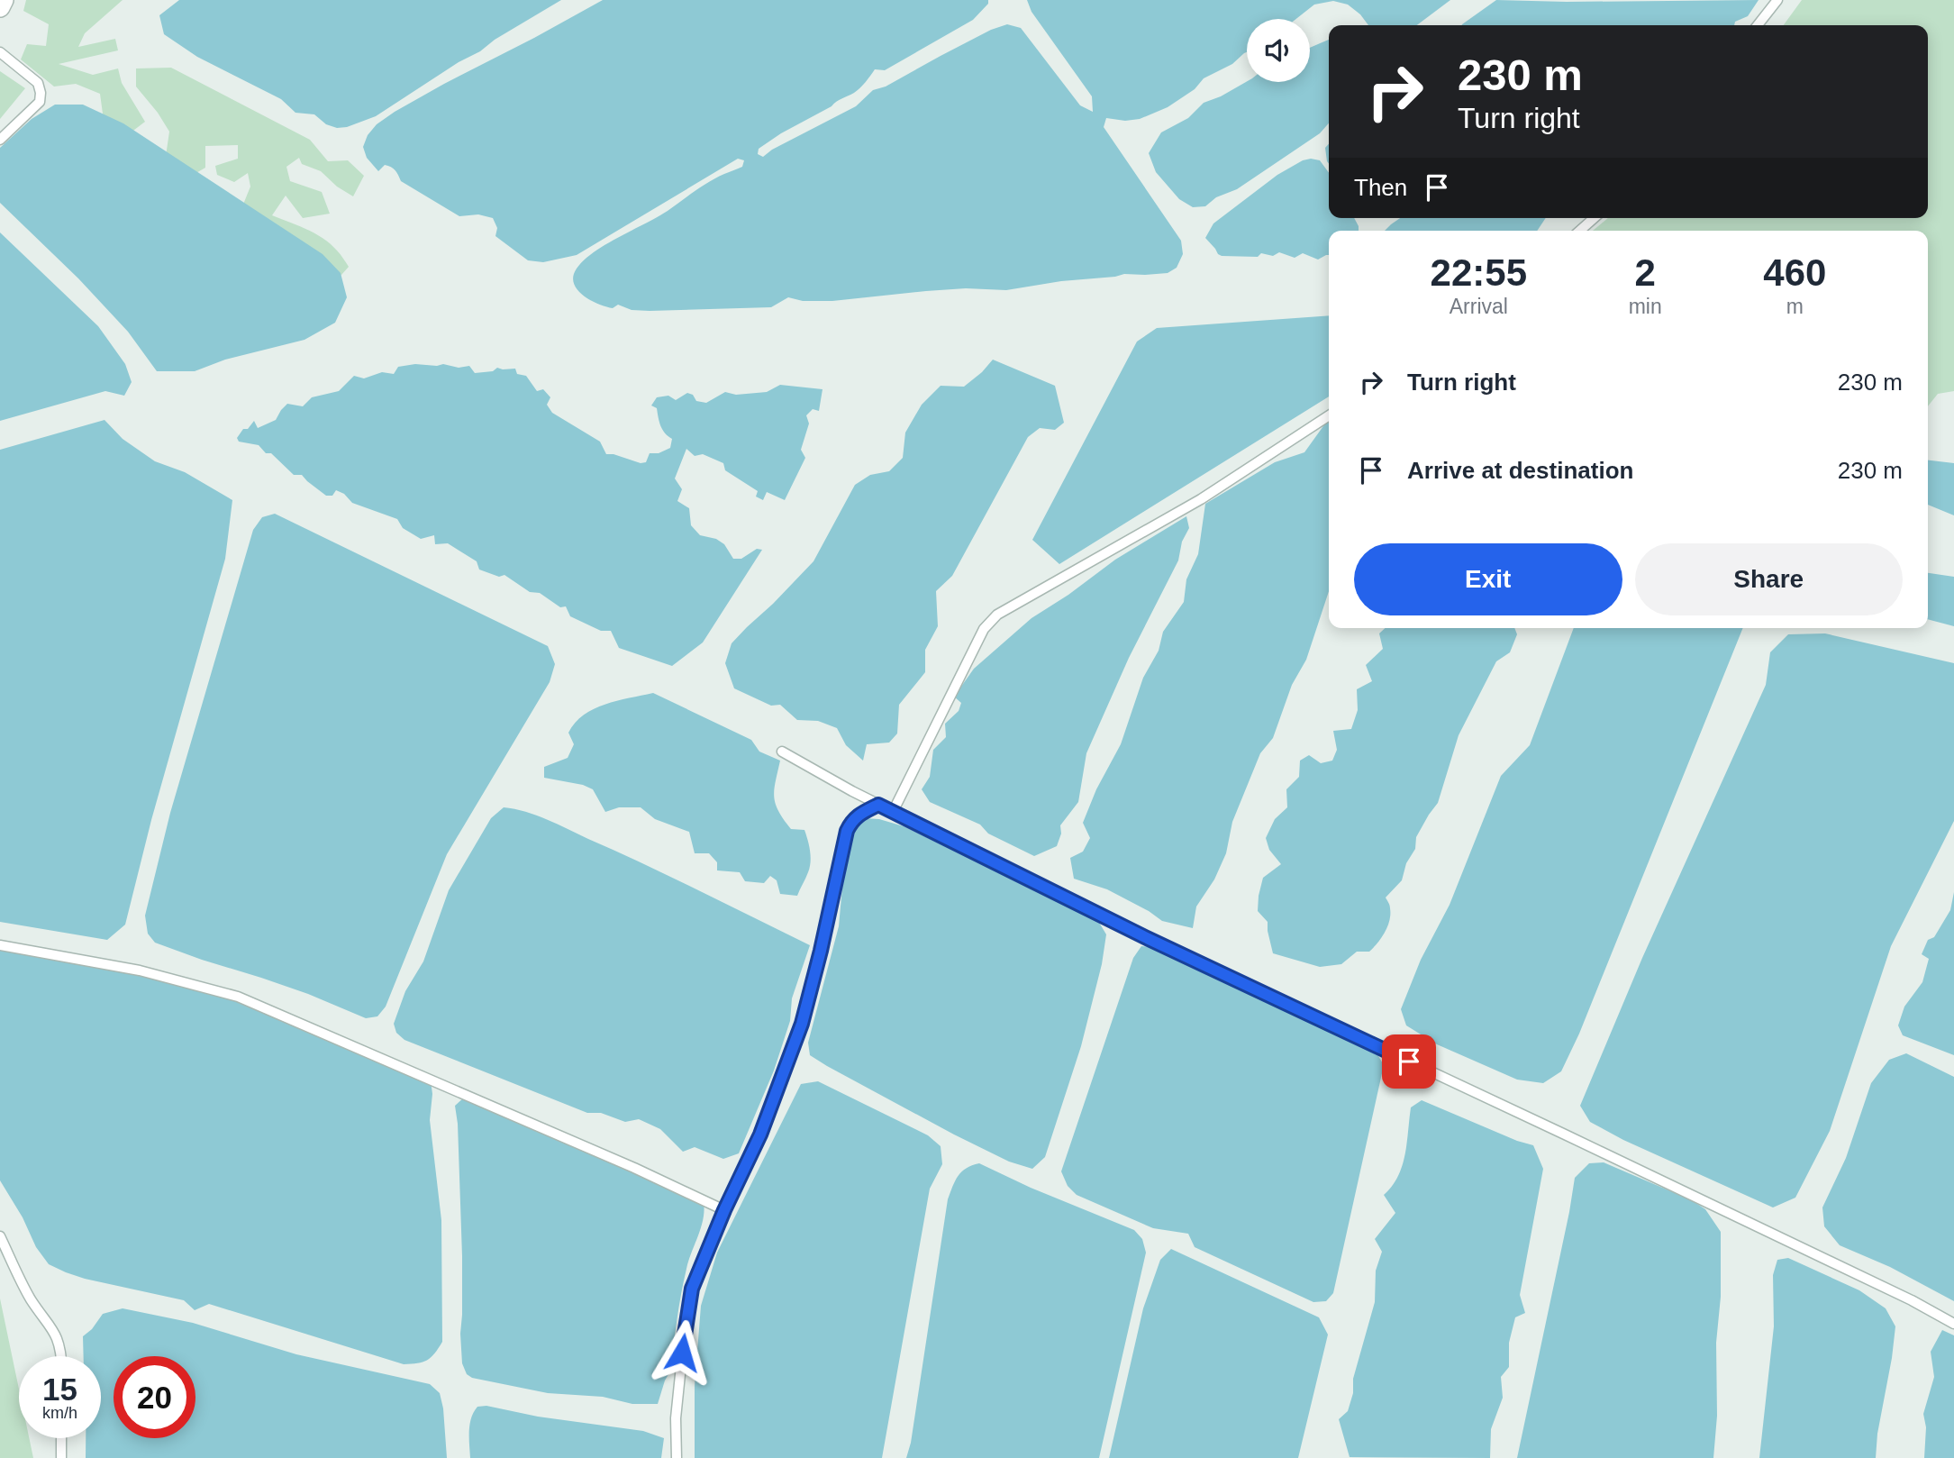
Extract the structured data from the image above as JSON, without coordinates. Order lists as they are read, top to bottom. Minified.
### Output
{"page":{"turn":["230 m","Turn right"],"then":"Then","eta":["22:55","Arrival","2","min","460","m"],"list":[{"name":"Turn right","value":"230 m"},{"name":"Arrive at destination","value":"230 m"}],"buttons":["Exit","Share"],"speed":"15 km/h","limit":"20"}}
